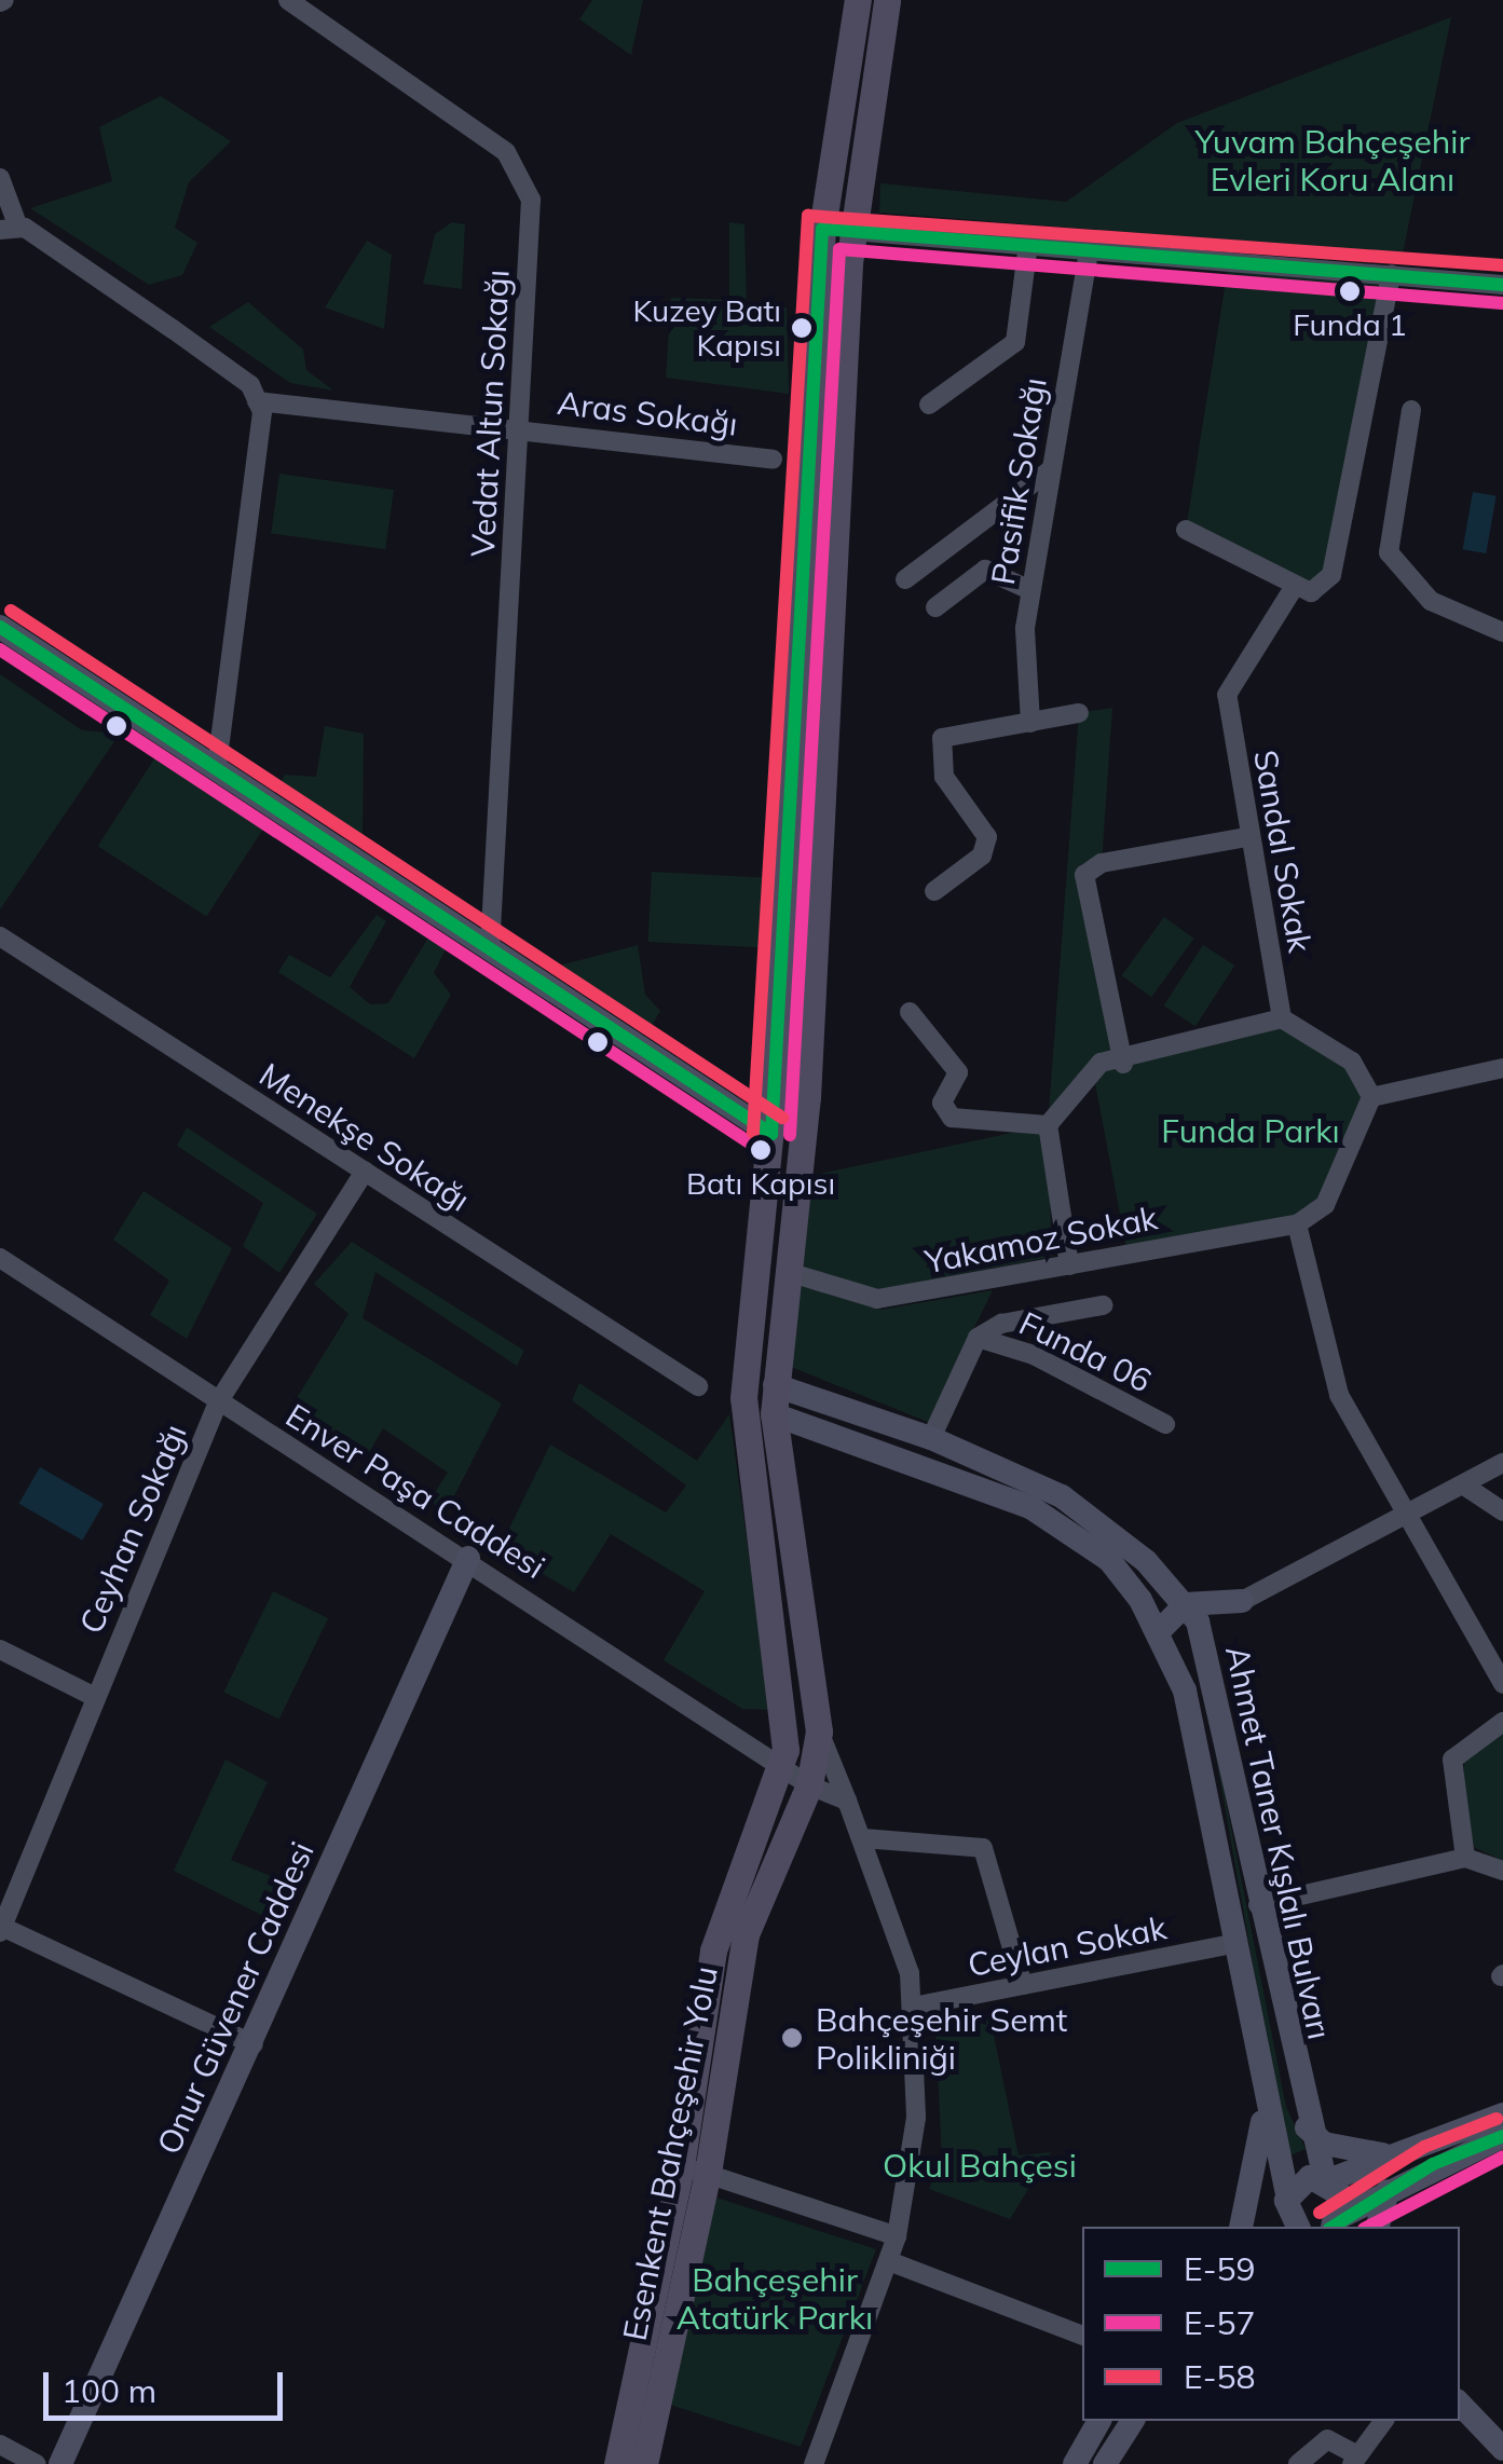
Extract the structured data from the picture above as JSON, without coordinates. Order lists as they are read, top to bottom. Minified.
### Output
{"streets":{"main road":["Ahmet Taner Kışlalı Bulvarı","Onur Güvener Caddesi","Esenkent Bahçeşehir Yolu"],"street":["Vedat Altun Sokağı","Aras Sokağı","Pasifik Sokağı","Sandal Sokak","Menekşe Sokağı","Yakamoz Sokak","Funda 06","Enver Paşa Caddesi","Ceyhan Sokağı","Ceylan Sokak"]},"crossings":[["Vedat Altun Sokağı","Aras Sokağı"],["Menekşe Sokağı","Ceyhan Sokağı"],["Funda 06","Ahmet Taner Kışlalı Bulvarı"],["Enver Paşa Caddesi","Ceyhan Sokağı"],["Enver Paşa Caddesi","Onur Güvener Caddesi"],["Enver Paşa Caddesi","Esenkent Bahçeşehir Yolu"],["Ahmet Taner Kışlalı Bulvarı","Ceylan Sokak"],["Ahmet Taner Kışlalı Bulvarı","Esenkent Bahçeşehir Yolu"]],"parks":["Yuvam Bahçeşehir Evleri Koru Alanı","Funda Parkı","Okul Bahçesi","Bahçeşehir Atatürk Parkı"],"places":["Funda 1","Kuzey Batı Kapısı","Batı Kapısı","Bahçeşehir Semt Polikliniği"],"lines":["transit line E-58","transit line E-59","transit line E-57"],"legend":["E-59","E-57","E-58"],"scale_bar":"100 m"}
